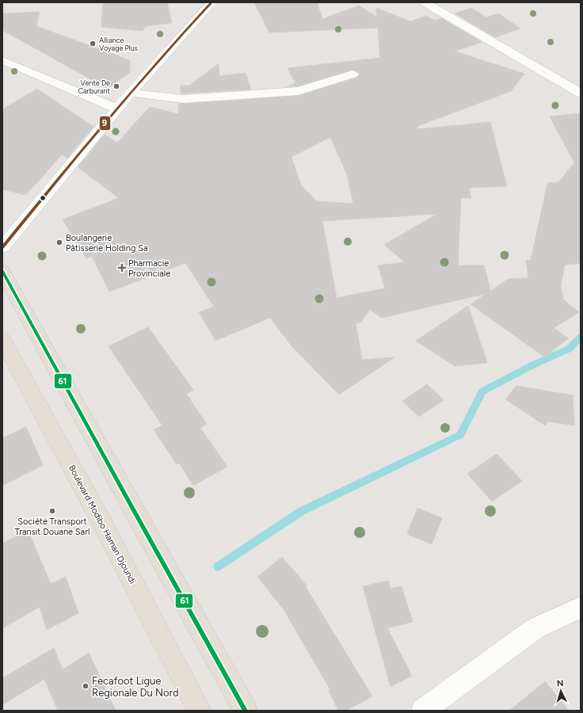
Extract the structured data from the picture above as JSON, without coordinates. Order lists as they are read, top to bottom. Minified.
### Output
{"streets":{"main road":["Boulevard Modibo Haman Djoundi"]},"places":{"other":["Alliance Voyage Plus","Vente De Carburant","Boulangerie Pâtisserie Holding Sa","Société Transport Transit Douane Sarl","Fecafoot Ligue Regionale Du Nord"],"health":["Pharmacie Provinciale"]},"lines":["transit line 9","transit line 61"],"north":"top"}
